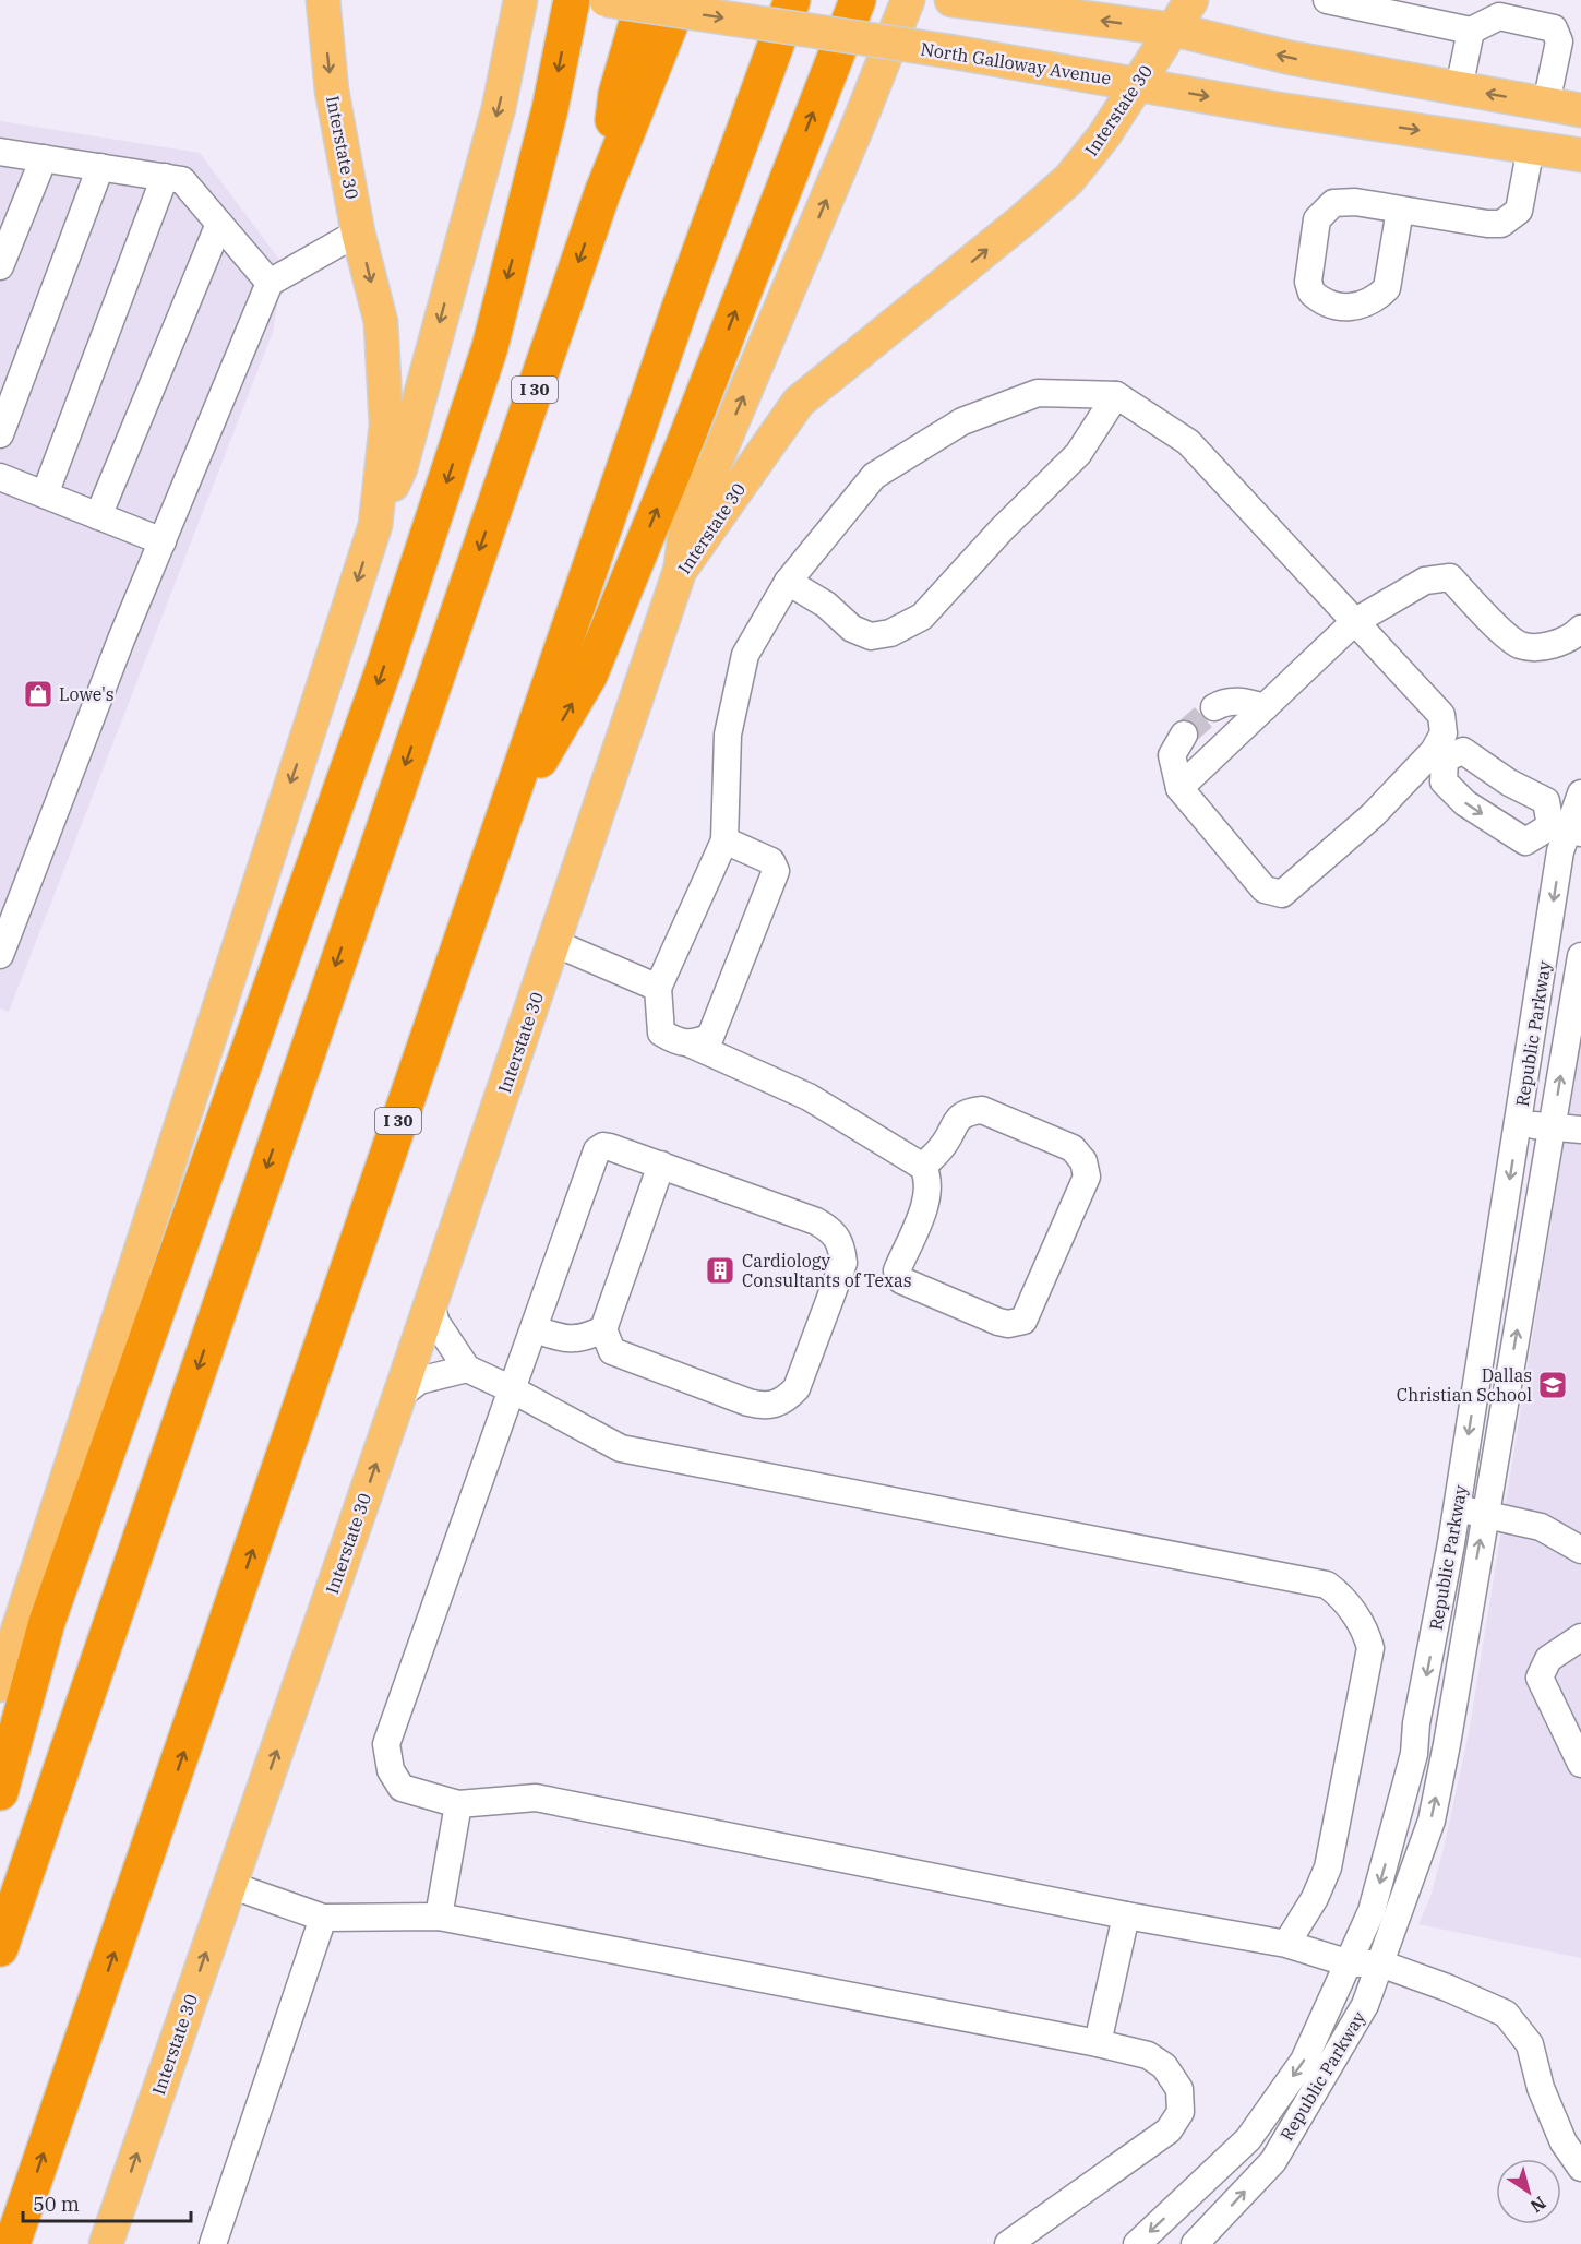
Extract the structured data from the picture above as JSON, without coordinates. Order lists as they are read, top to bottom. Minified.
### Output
{"streets":{"highway":["I 30"],"main road":["North Galloway Avenue","Interstate 30"],"street":["Republic Parkway"]},"crossings":[["North Galloway Avenue","Interstate 30"]],"places":{"shop":["Lowe's"],"building":["Cardiology Consultants of Texas"],"school or university":["Dallas Christian School"]},"scale_bar":"50 m","north":"bottom right"}
